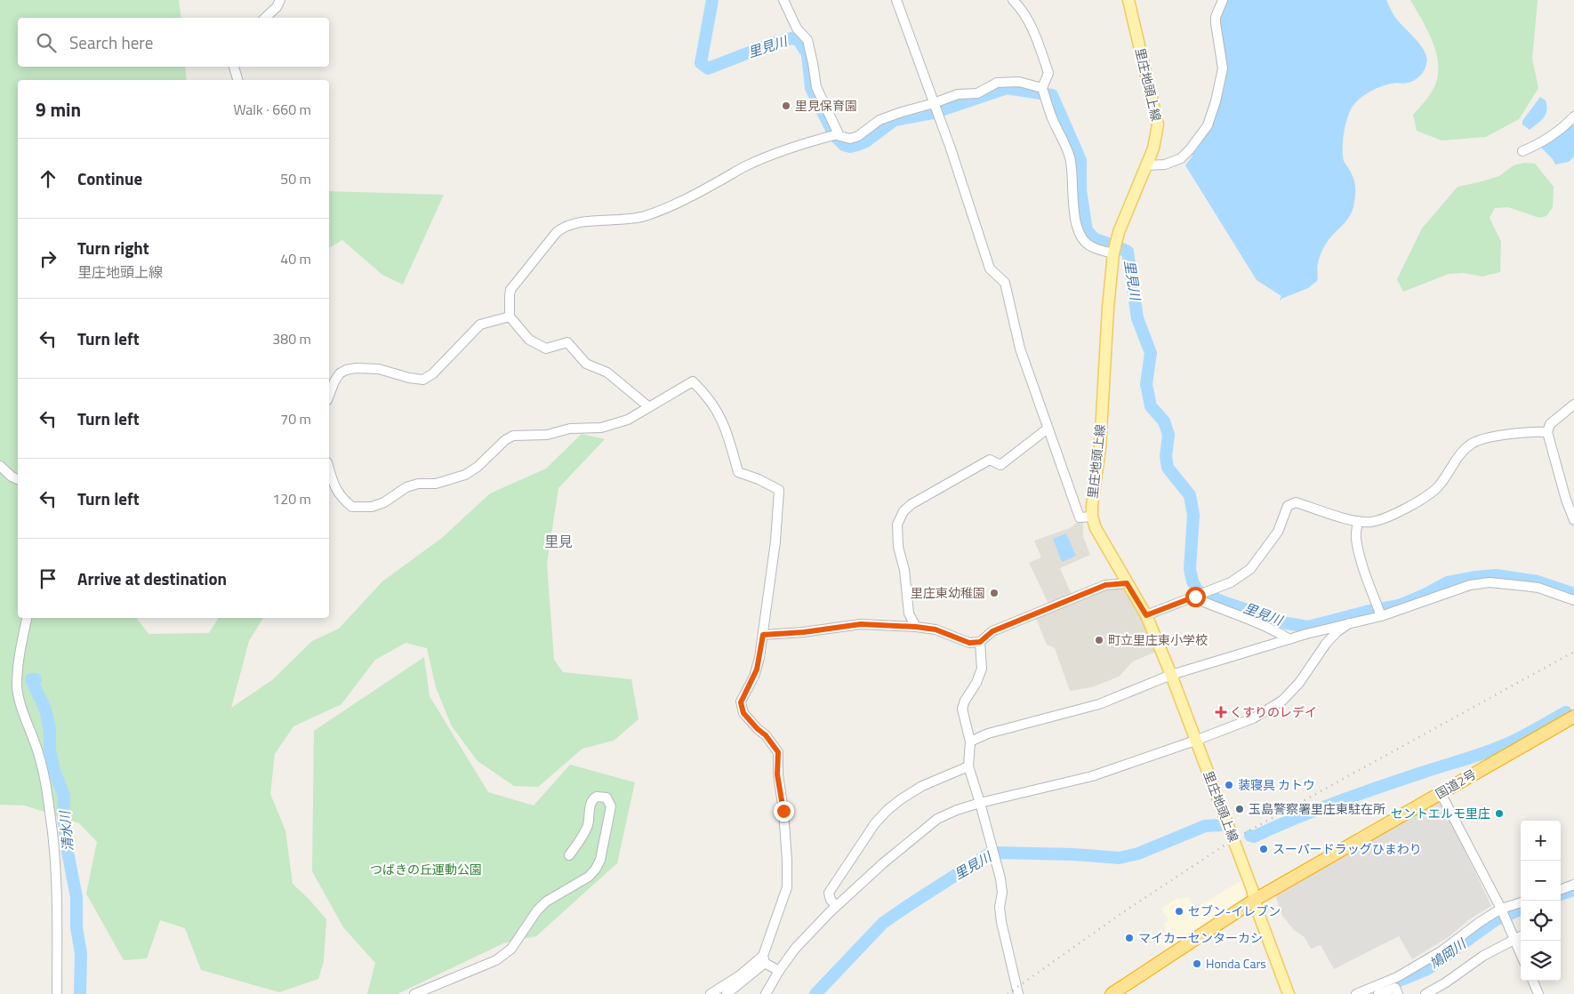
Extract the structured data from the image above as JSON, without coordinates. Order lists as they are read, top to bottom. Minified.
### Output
{"streets":{"highway":["国道2号"],"main road":["里庄地頭上線"]},"crossings":[["里庄地頭上線","国道2号"]],"districts":["里見"],"water":["里見川","清水川","鳩岡川"],"parks":["つばきの丘運動公園"],"places":{"other":["里見保育園","里庄東幼稚園","町立里庄東小学校","装寝具 カトウ","玉島警察署里庄東駐在所","セントエルモ里庄","スーパードラッグひまわり","セブン-イレブン","マイカーセンターカシ","Honda Cars"],"health":["くすりのレデイ"]},"page":{"search":"Search here","heading":["9 min","Walk · 660 m"],"list":[["Continue","50 m"],["Turn right","里庄地頭上線","40 m"],["Turn left","380 m"],["Turn left","70 m"],["Turn left","120 m"],"Arrive at destination"],"map_buttons":["+","−"]}}
